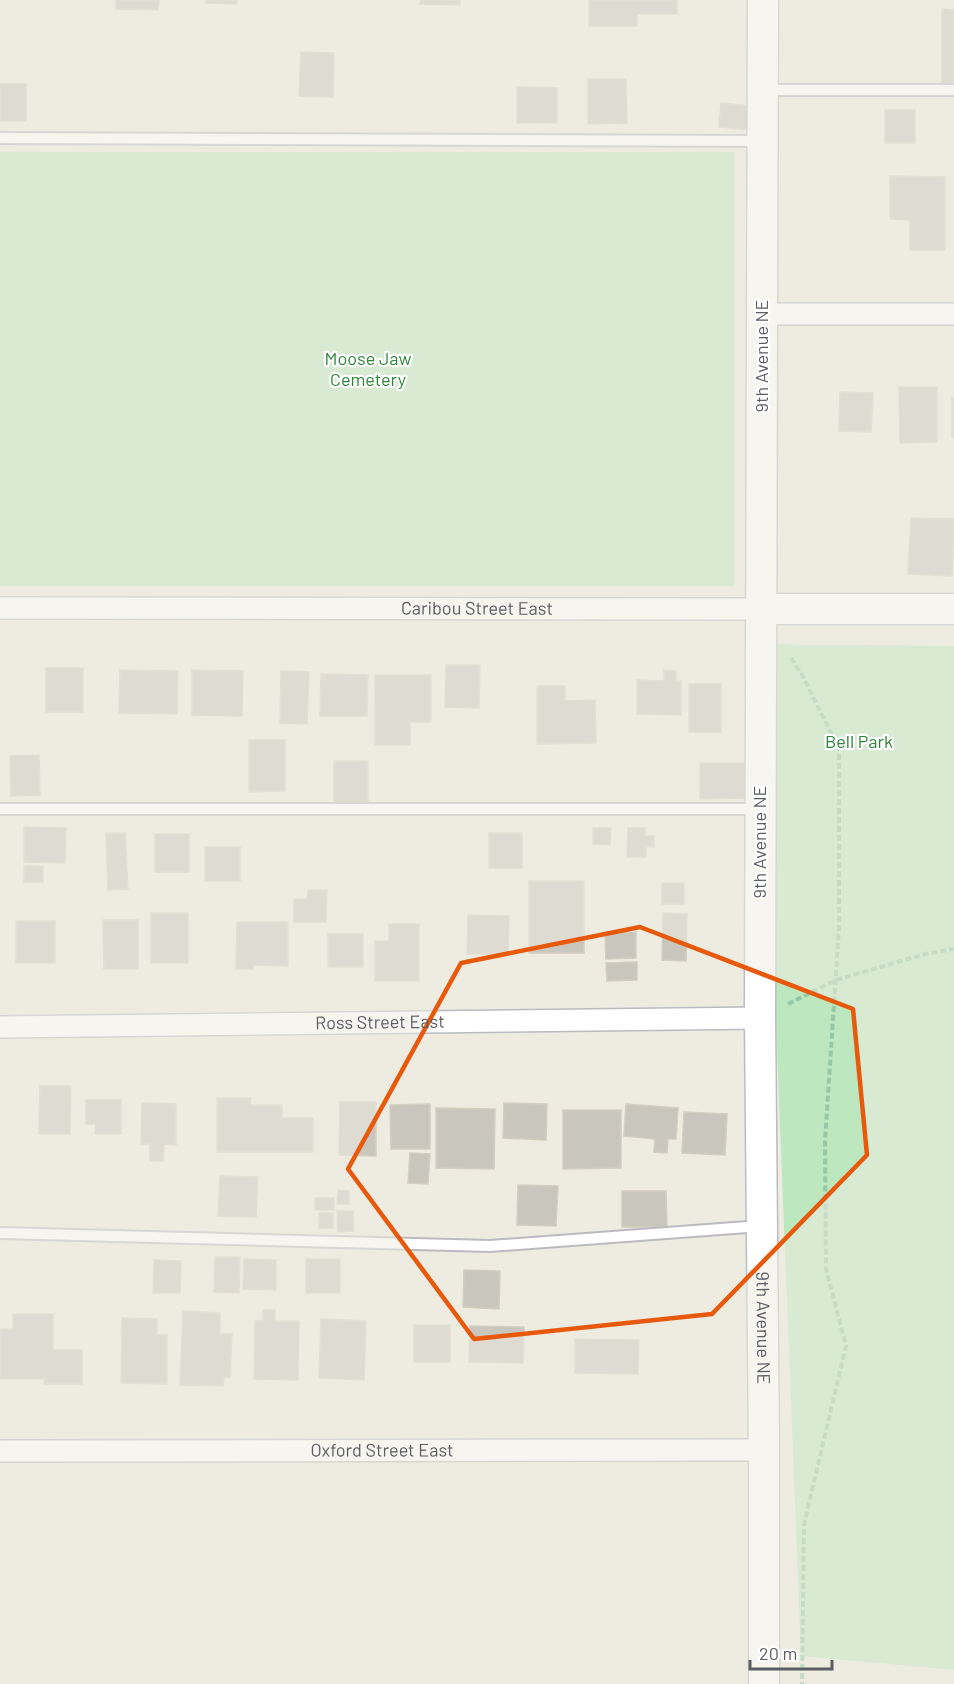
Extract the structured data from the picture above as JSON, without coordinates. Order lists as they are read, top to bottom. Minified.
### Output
{"streets":{"street":["9th Avenue NE","Caribou Street East","Ross Street East","Oxford Street East"]},"crossings":[["9th Avenue NE","Caribou Street East"],["9th Avenue NE","Ross Street East"],["9th Avenue NE","Oxford Street East"]],"parks":["Moose Jaw Cemetery","Bell Park"],"scale_bar":"20 m"}
